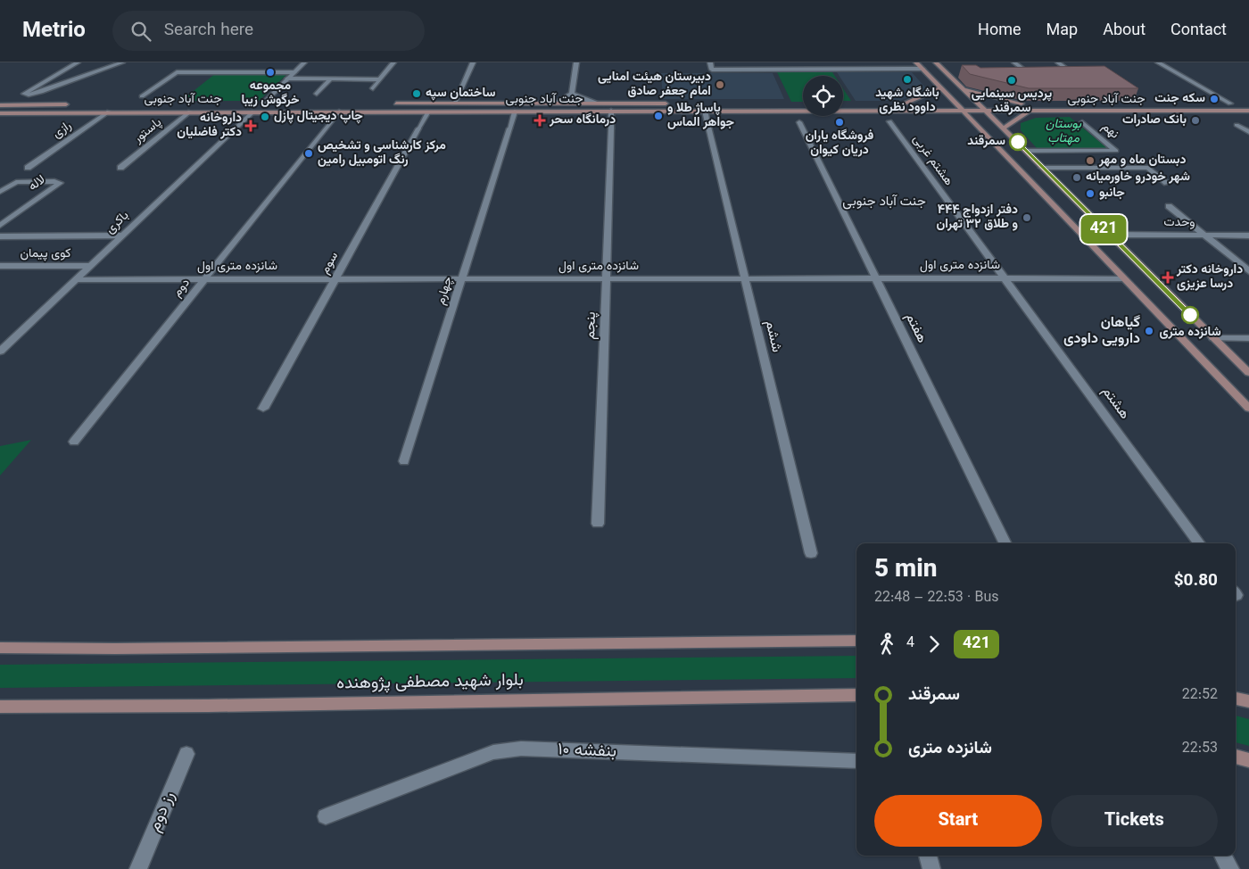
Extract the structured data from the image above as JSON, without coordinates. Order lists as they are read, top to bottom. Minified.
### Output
{"streets":{"main road":["جنت آباد جنوبی","بلوار شهید مصطفی پژوهنده"],"street":["رازی","پاستور","نهم","هشتم غربی","لاله","باکری","وحدت","کوی پیمان","سوم","شانزده متری اول","دوم","چهارم","پنجم","هفتم","ششم","هشتم","بنفشه ۱۰","رز دوم"]},"crossings":[["جنت آباد جنوبی","رازی"],["جنت آباد جنوبی","پاستور"],["جنت آباد جنوبی","باکری"],["جنت آباد جنوبی","سوم"],["جنت آباد جنوبی","دوم"],["جنت آباد جنوبی","چهارم"],["جنت آباد جنوبی","پنجم"],["جنت آباد جنوبی","ششم"],["هشتم غربی","شانزده متری اول"],["هشتم غربی","هشتم"],["باکری","کوی پیمان"],["باکری","شانزده متری اول"],["سوم","شانزده متری اول"],["شانزده متری اول","دوم"],["شانزده متری اول","چهارم"],["شانزده متری اول","پنجم"],["شانزده متری اول","هفتم"],["شانزده متری اول","ششم"],["شانزده متری اول","هشتم"]],"districts":["جنت‌ آباد جنوبی"],"parks":["بوستان مهتاب"],"places":{"other":["مجموعه خرگوش زیبا","باشگاه شهید داوود نظری","پردیس سینمایی سمرقند","دبیرستان هیئت امنایی امام جعفر صادق","ساختمان سپه","سکه جنت","پاساژ طلا و جواهر الماس","چاپ دیجیتال پازل","بانک صادرات","فروشگاه یاران دریان کیوان","سمرقند","مرکز کارشناسی و تشخیص رنگ اتومبیل رامین","دبستان ماه و مهر","شهر خودرو خاورمیانه","جانبو","دفتر ازدواج ۴۴۴ و طلاق ۳۲ تهران","شانزده متری","گیاهان دارویی داودی"],"health":["درمانگاه سحر","داروخانه دکتر فاضلیان","داروخانه دکتر درسا عزیزی"]},"lines":["bus line 421"],"page":{"header":"Metrio","search":"Search here","nav":["Home","Map","About","Contact"],"on_map":"421","heading":["5 min","22:48 – 22:53 · Bus","$0.80"],"legs":["4","421"],"list":[{"name":"سمرقند","value":"22:52"},{"name":"شانزده متری","value":"22:53"}],"buttons":["Start","Tickets"]}}
